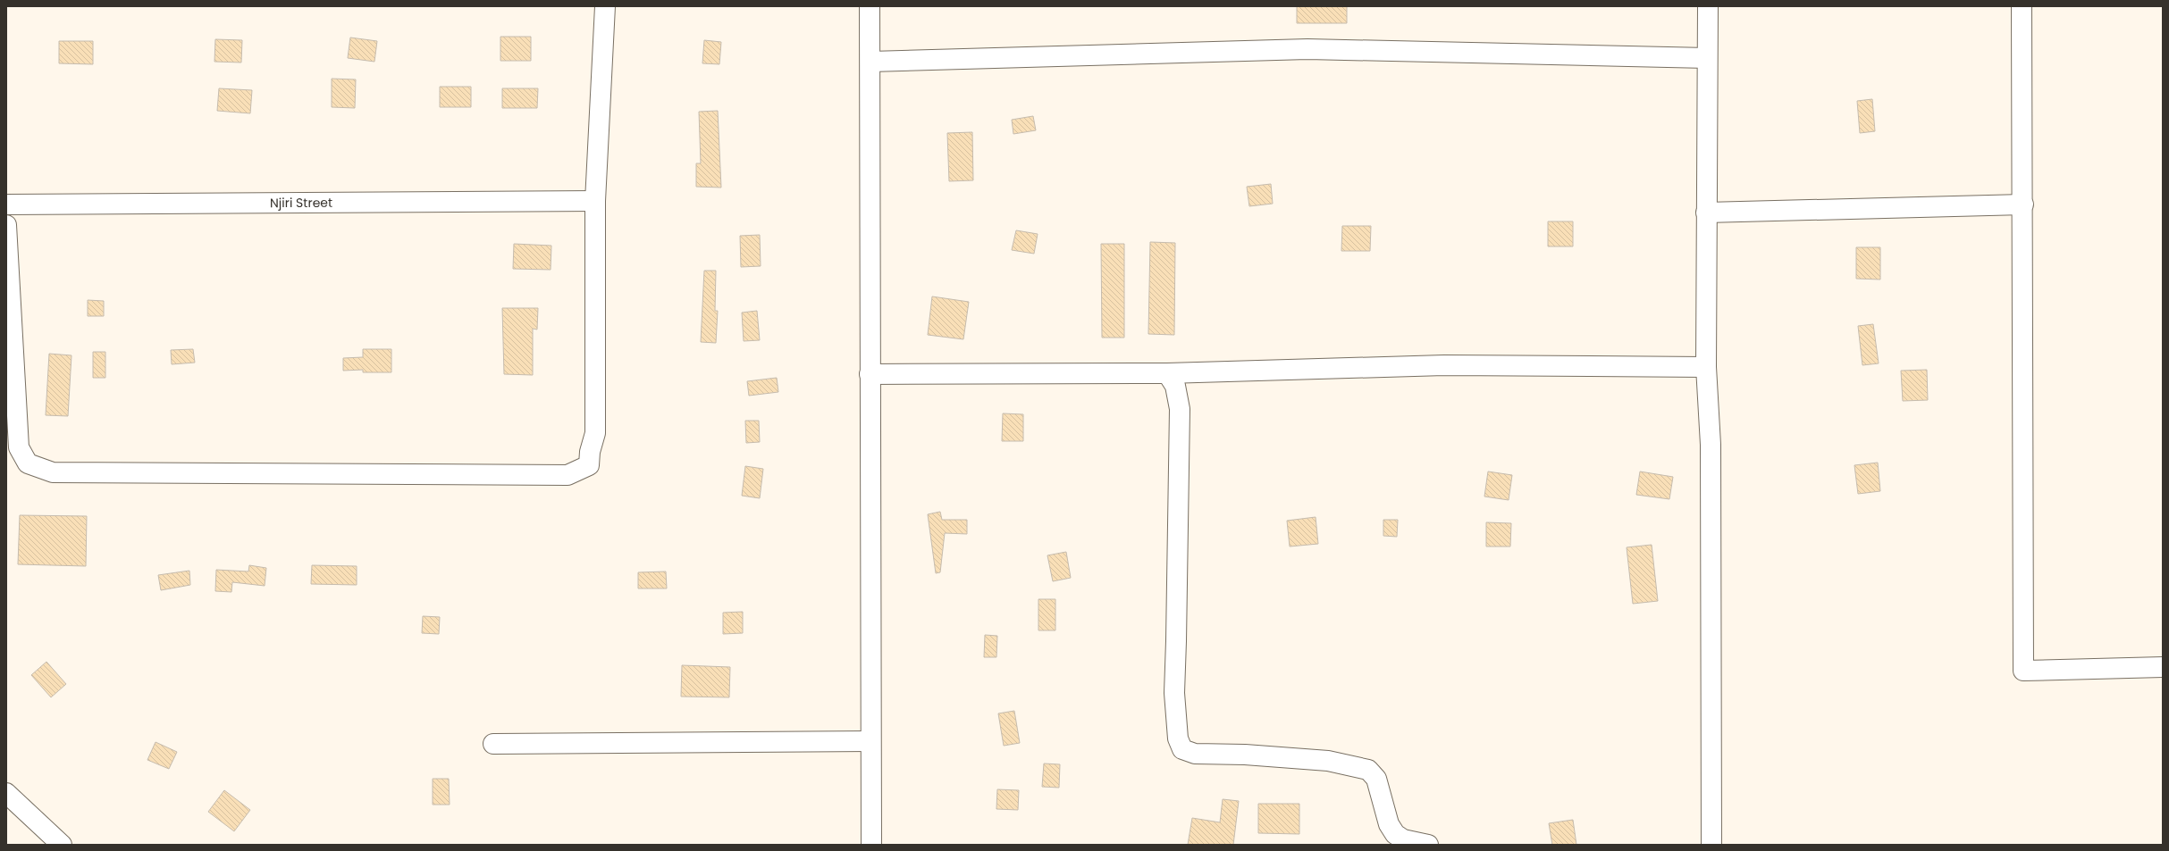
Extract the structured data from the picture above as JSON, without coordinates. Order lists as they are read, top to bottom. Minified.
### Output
{"streets":{"street":["Njiri Street"]}}
